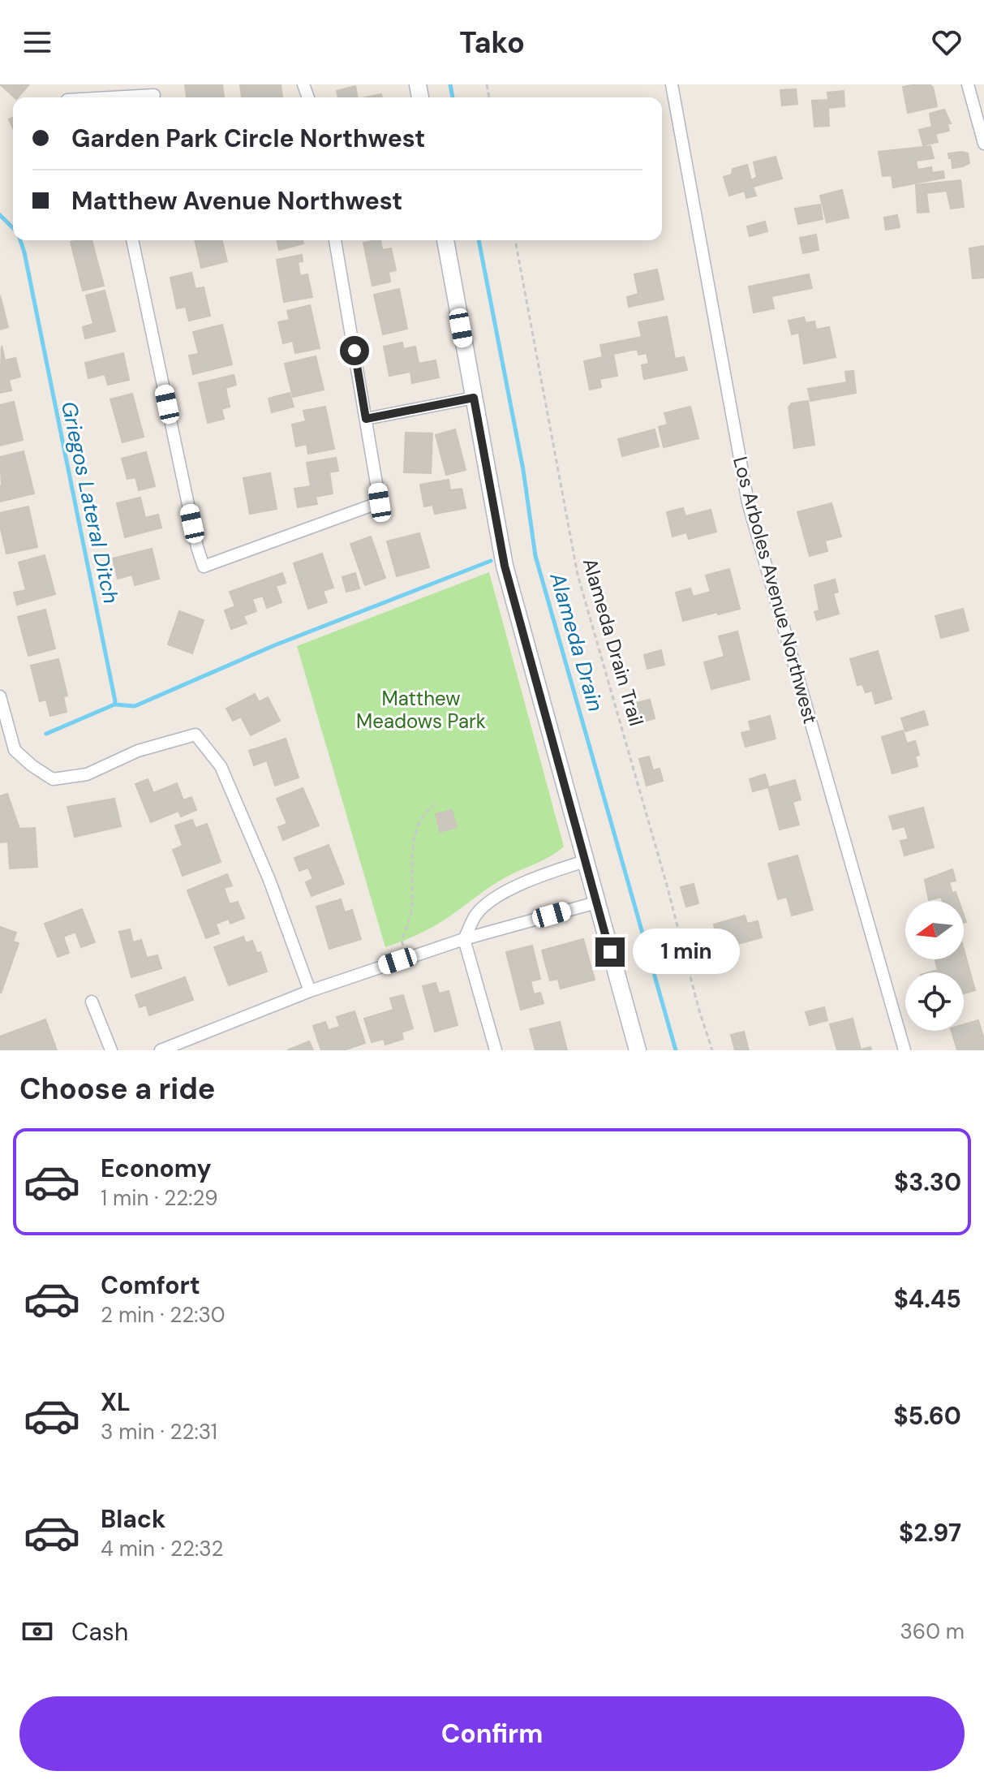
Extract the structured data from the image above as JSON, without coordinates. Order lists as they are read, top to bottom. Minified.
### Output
{"streets":{"street":["Los Arboles Avenue Northwest"],"path":["Alameda Drain Trail"]},"water":["Griegos Lateral Ditch","Alameda Drain"],"parks":["Matthew Meadows Park"],"north":"left","page":{"header":"Tako","banner":["Garden Park Circle Northwest","Matthew Avenue Northwest"],"bubble":"1 min","heading":"Choose a ride","list":[{"name":"Economy","note":"1 min · 22:29","value":"$3.30"},{"name":"Comfort","note":"2 min · 22:30","value":"$4.45"},{"name":"XL","note":"3 min · 22:31","value":"$5.60"},{"name":"Black","note":"4 min · 22:32","value":"$2.97"}],"pay":["Cash","360 m"],"buttons":"Confirm"}}
